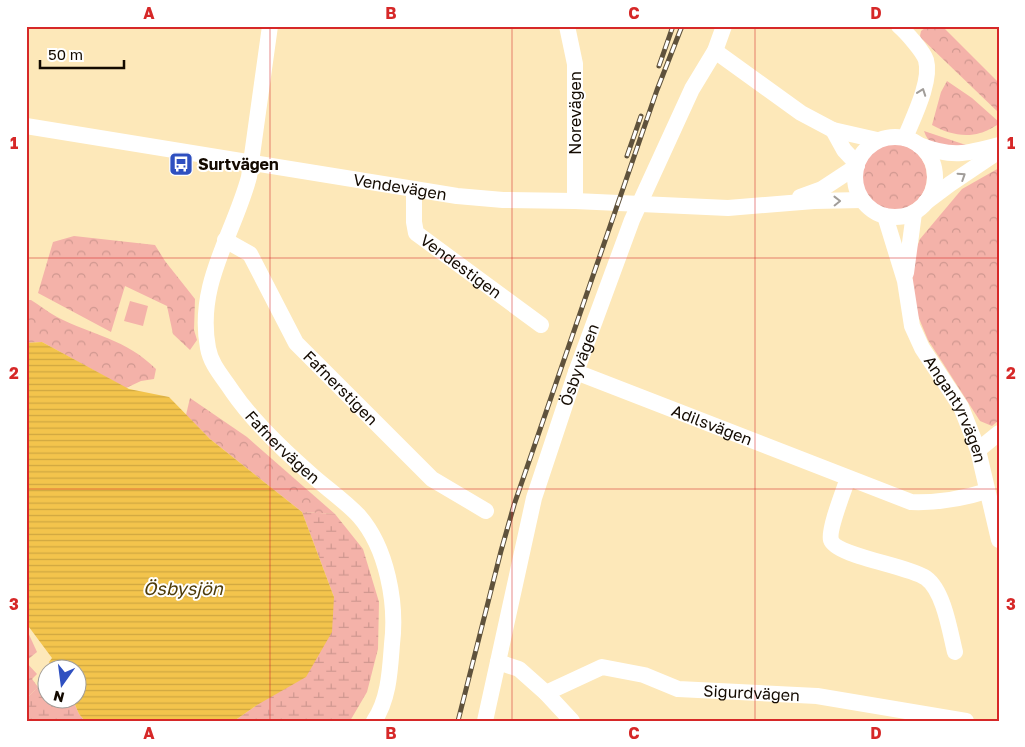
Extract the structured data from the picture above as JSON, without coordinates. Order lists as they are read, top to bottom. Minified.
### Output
{"streets":{"street":["Norevägen","Vendevägen","Vendestigen","Ösbyvägen","Fafnerstigen","Angantyrvägen","Adilsvägen","Fafnervägen","Sigurdvägen"]},"crossings":[["Norevägen","Vendevägen"],["Vendevägen","Vendestigen"],["Vendevägen","Angantyrvägen"],["Vendevägen","Fafnervägen"],["Ösbyvägen","Adilsvägen"],["Fafnerstigen","Fafnervägen"],["Angantyrvägen","Adilsvägen"]],"water":["Ösbysjön"],"places":{"bus stop":["Surtvägen"]},"scale_bar":"50 m","north":"bottom","grid":{"columns":["A","B","C","D"],"rows":["1","2","3"]}}
